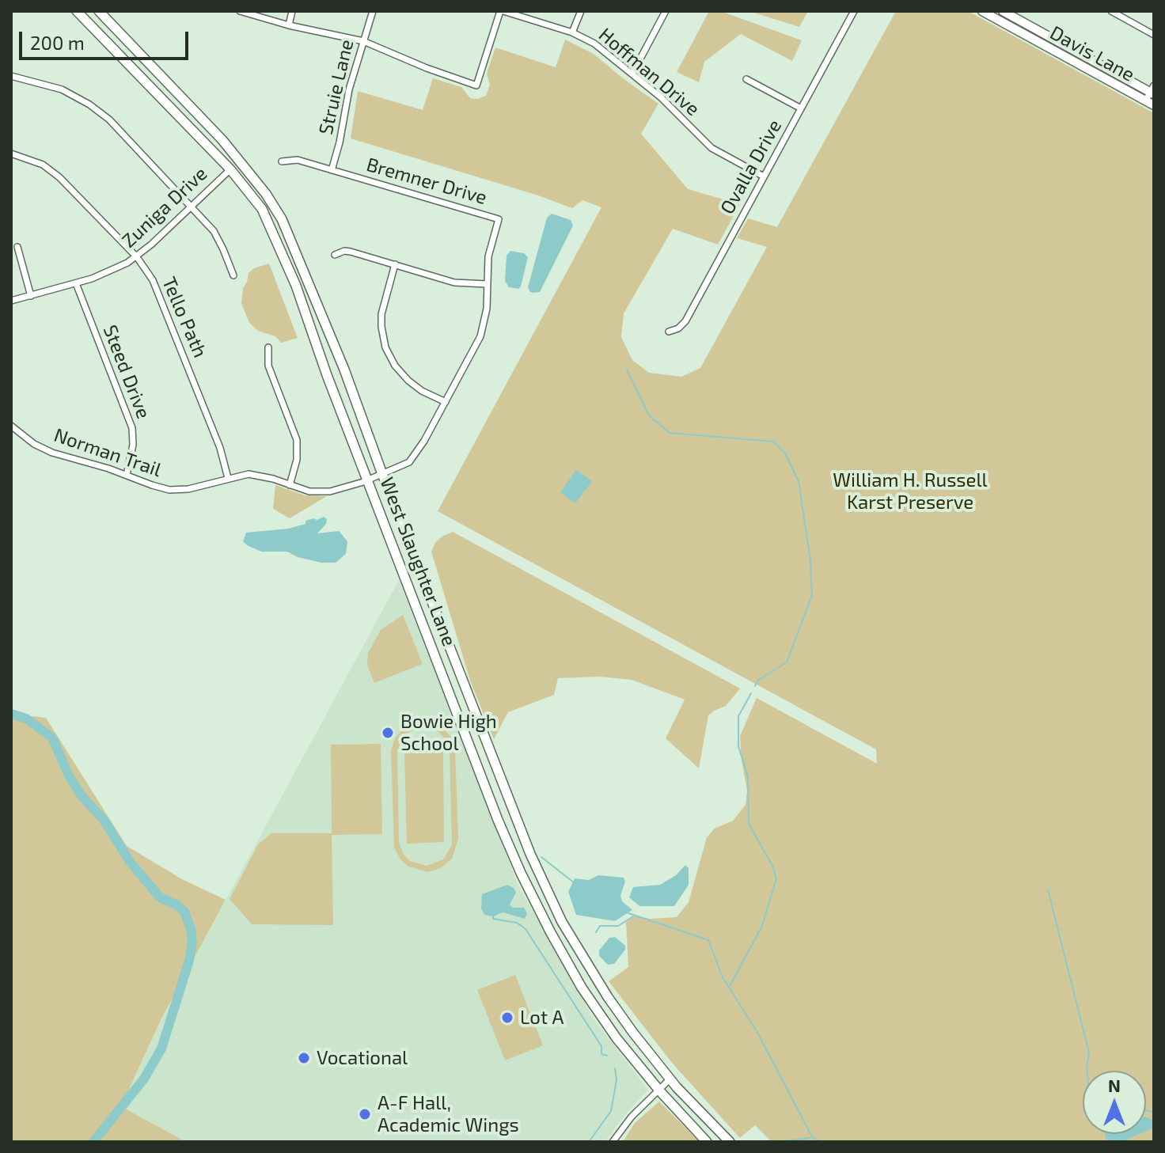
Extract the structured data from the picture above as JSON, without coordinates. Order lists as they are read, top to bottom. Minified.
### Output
{"streets":{"main road":["Davis Lane","West Slaughter Lane"],"street":["Hoffman Drive","Struie Lane","Ovalla Drive","Bremner Drive","Zuniga Drive","Tello Path","Steed Drive","Norman Trail"]},"crossings":[["Hoffman Drive","Ovalla Drive"],["Struie Lane","Bremner Drive"],["Bremner Drive","Norman Trail"],["Bremner Drive","West Slaughter Lane"],["Zuniga Drive","Tello Path"],["Zuniga Drive","Steed Drive"],["Zuniga Drive","West Slaughter Lane"],["Tello Path","Norman Trail"],["Steed Drive","Norman Trail"],["Norman Trail","West Slaughter Lane"]],"parks":["William H. Russell Karst Preserve"],"places":["Bowie High School","Lot A","Vocational","A-F Hall, Academic Wings"],"scale_bar":"200 m","north":"top"}
